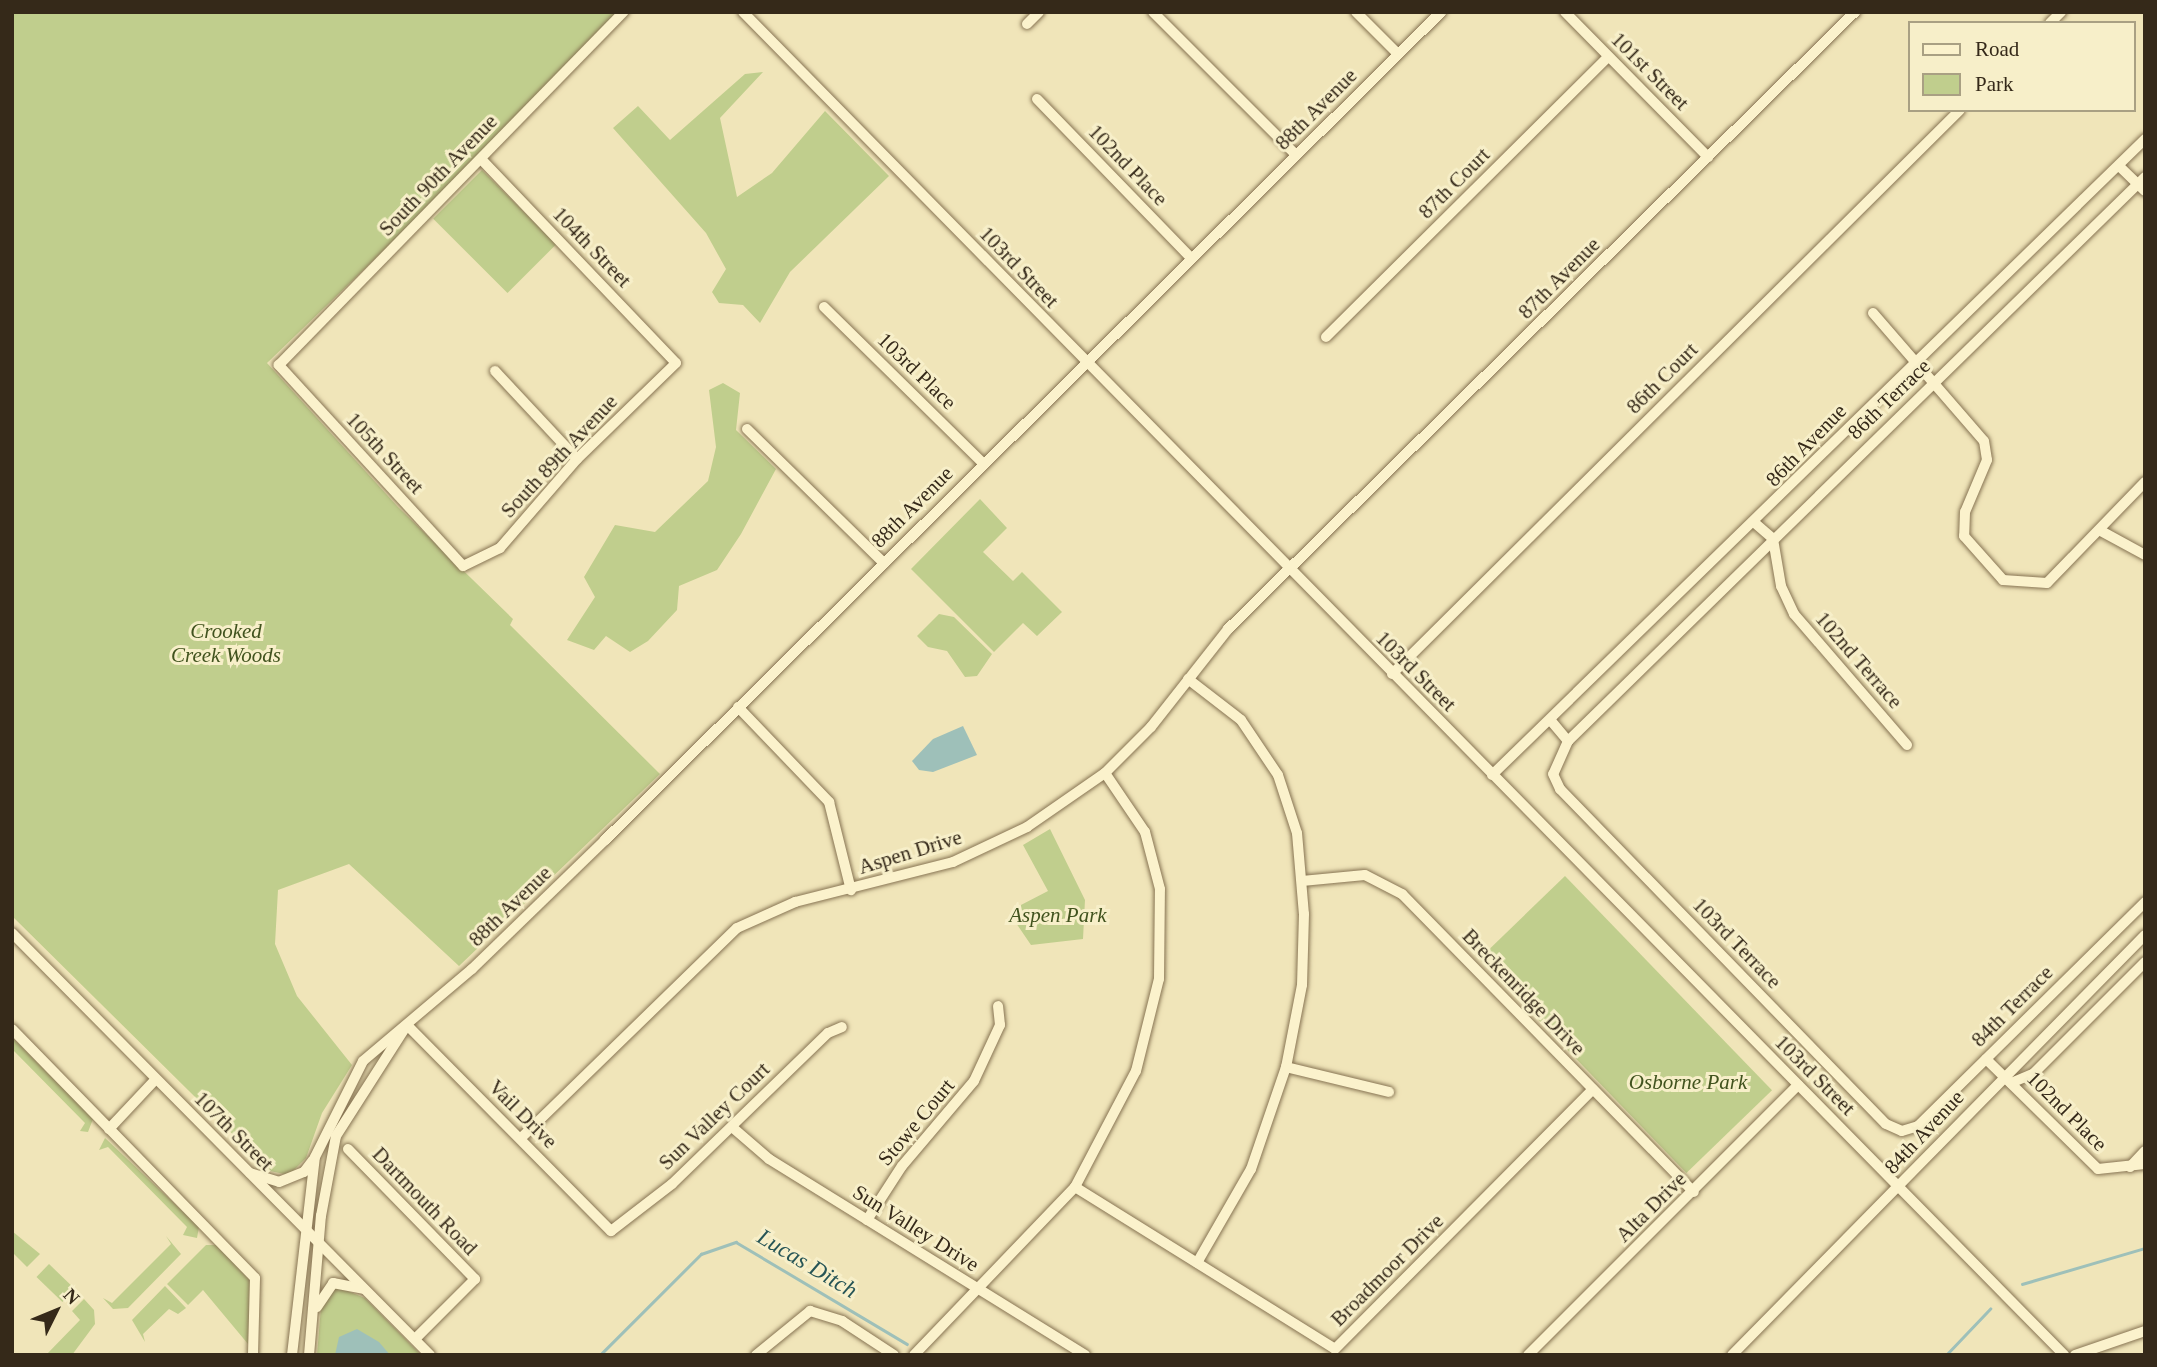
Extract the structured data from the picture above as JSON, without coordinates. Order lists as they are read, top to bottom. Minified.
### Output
{"streets":{"street":["101st Street","88th Avenue","102nd Place","South 90th Avenue","87th Court","104th Street","103rd Street","87th Avenue","103rd Place","86th Court","86th Terrace","86th Avenue","105th Street","South 89th Avenue","102nd Terrace","Aspen Drive","103rd Terrace","Breckenridge Drive","84th Terrace","Vail Drive","Sun Valley Court","Stowe Court","107th Street","84th Avenue","Dartmouth Road","Alta Drive","Sun Valley Drive","Broadmoor Drive"]},"crossings":[["101st Street","87th Court"],["101st Street","87th Avenue"],["88th Avenue","102nd Place"],["88th Avenue","103rd Street"],["88th Avenue","103rd Place"],["88th Avenue","Vail Drive"],["88th Avenue","107th Street"],["102nd Place","84th Terrace"],["102nd Place","84th Avenue"],["South 90th Avenue","104th Street"],["South 90th Avenue","105th Street"],["104th Street","South 89th Avenue"],["103rd Street","87th Avenue"],["103rd Street","86th Court"],["103rd Street","86th Avenue"],["103rd Street","Aspen Drive"],["103rd Street","84th Avenue"],["103rd Street","Alta Drive"],["87th Avenue","Aspen Drive"],["86th Terrace","102nd Terrace"],["86th Terrace","103rd Terrace"],["105th Street","South 89th Avenue"],["Aspen Drive","Vail Drive"],["103rd Terrace","84th Terrace"],["Breckenridge Drive","Alta Drive"],["Breckenridge Drive","Broadmoor Drive"],["Vail Drive","Sun Valley Court"],["Sun Valley Court","Sun Valley Drive"],["Stowe Court","Sun Valley Drive"],["107th Street","Dartmouth Road"]],"water":["Lucas Ditch"],"parks":["Crooked Creek Woods","Aspen Park","Osborne Park"],"legend":["Road","Park"],"north":"top right"}
